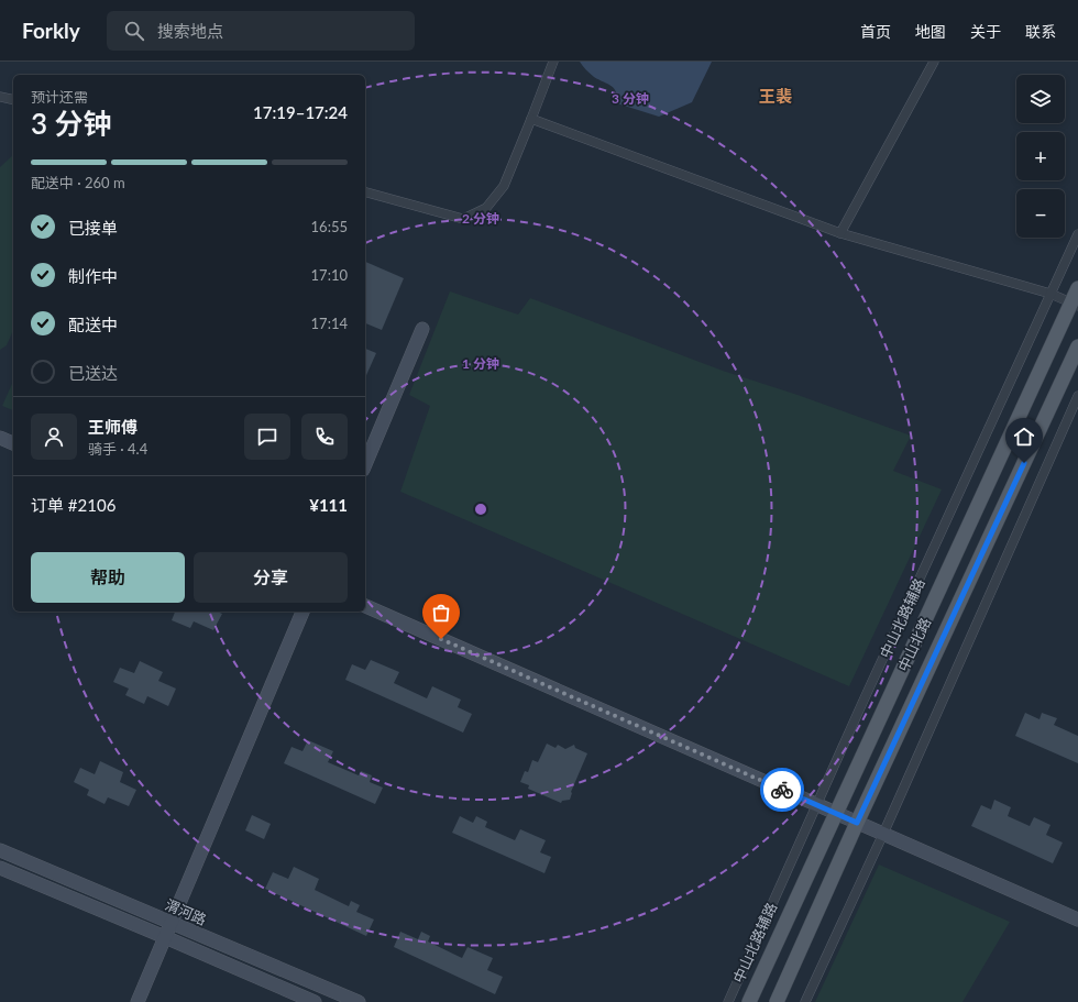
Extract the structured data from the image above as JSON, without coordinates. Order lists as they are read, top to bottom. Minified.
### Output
{"streets":{"main road":["中山北路"],"street":["中山北路辅路","渭河路"]},"districts":["王裴"],"page":{"header":"Forkly","search":"搜索地点","nav":["首页","地图","关于","联系"],"map_buttons":["+","−"],"heading":["3 分钟","预计还需","17:19–17:24"],"panel":["王师傅","骑手 · 4.4","订单 #2106","¥111"],"bar":"配送中 · 260 m","list":[["已接单","16:55"],["制作中","17:10"],["配送中","17:14"],"已送达"],"buttons":["帮助","分享"]},"rings":["3 分钟","2 分钟","1 分钟"]}
